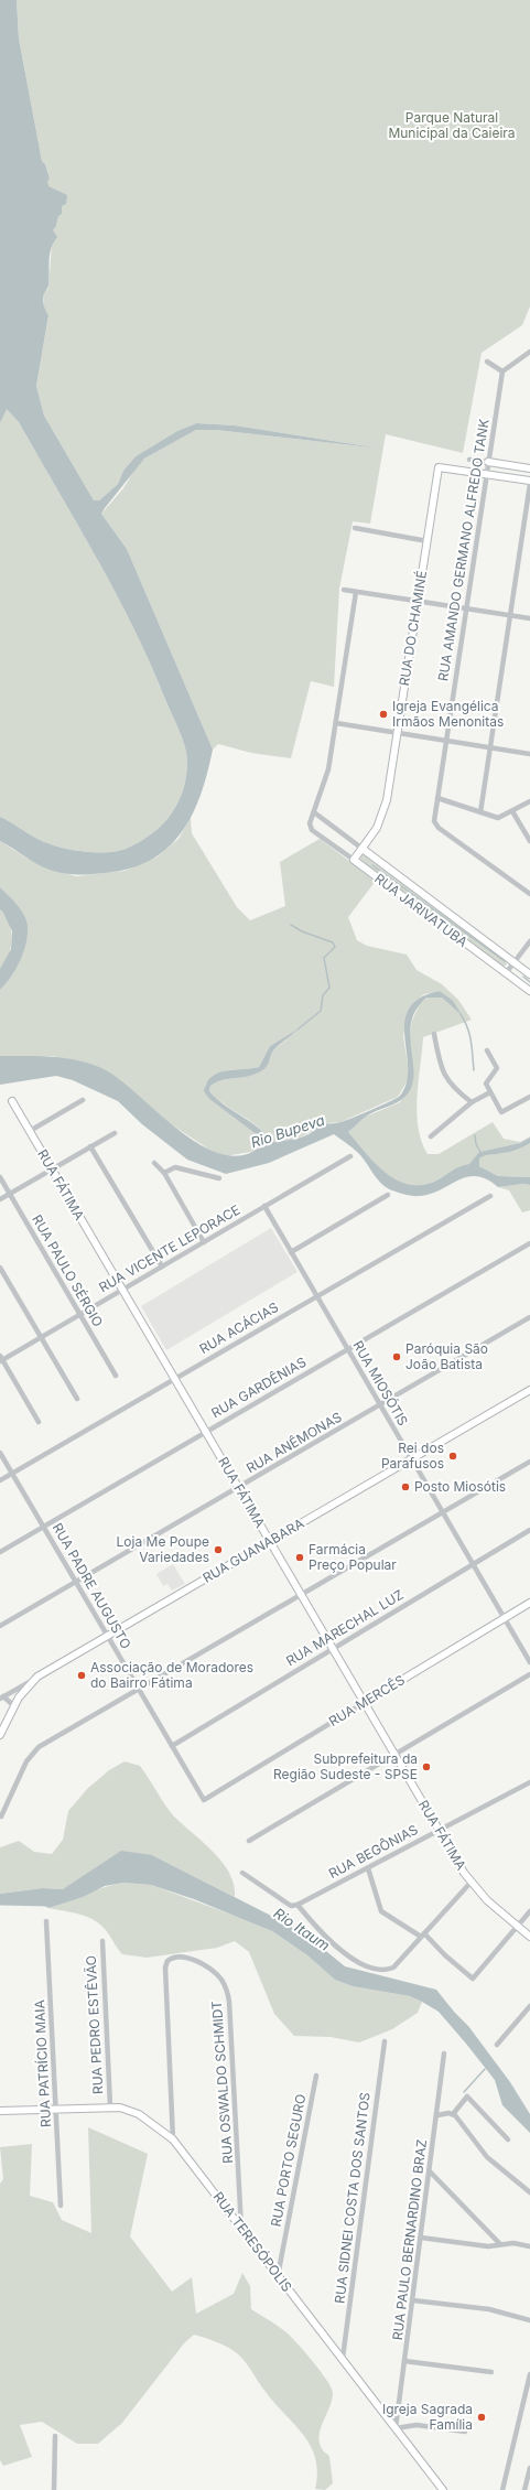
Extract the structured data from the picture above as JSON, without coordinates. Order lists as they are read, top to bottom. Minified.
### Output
{"streets":{"street":["RUA AMANDO GERMANO ALFREDO TANK","RUA DO CHAMINÉ","RUA JARIVATUBA","RUA FÁTIMA","RUA VICENTE LEPORACE","RUA PAULO SÉRGIO","RUA ACÁCIAS","RUA MIOSÓTIS","RUA GARDÊNIAS","RUA ANÊMONAS","RUA GUANABARA","RUA PADRE AUGUSTO","RUA MARECHAL LUZ","RUA MERCÊS","RUA BEGÔNIAS","RUA PEDRO ESTÊVÃO","RUA PATRÍCIO MAIA","RUA OSWALDO SCHMIDT","RUA PORTO SEGURO","RUA SIDNEI COSTA DOS SANTOS","RUA PAULO BERNARDINO BRAZ","RUA TERESÓPOLIS"]},"crossings":[["RUA AMANDO GERMANO ALFREDO TANK","RUA DO CHAMINÉ"],["RUA DO CHAMINÉ","RUA JARIVATUBA"],["RUA FÁTIMA","RUA VICENTE LEPORACE"],["RUA FÁTIMA","RUA ACÁCIAS"],["RUA FÁTIMA","RUA GARDÊNIAS"],["RUA FÁTIMA","RUA ANÊMONAS"],["RUA FÁTIMA","RUA GUANABARA"],["RUA FÁTIMA","RUA MARECHAL LUZ"],["RUA FÁTIMA","RUA MERCÊS"],["RUA FÁTIMA","RUA BEGÔNIAS"],["RUA VICENTE LEPORACE","RUA PAULO SÉRGIO"],["RUA VICENTE LEPORACE","RUA MIOSÓTIS"],["RUA ACÁCIAS","RUA MIOSÓTIS"],["RUA ACÁCIAS","RUA PADRE AUGUSTO"],["RUA MIOSÓTIS","RUA GARDÊNIAS"],["RUA MIOSÓTIS","RUA ANÊMONAS"],["RUA MIOSÓTIS","RUA GUANABARA"],["RUA MIOSÓTIS","RUA MARECHAL LUZ"],["RUA MIOSÓTIS","RUA MERCÊS"],["RUA GARDÊNIAS","RUA PADRE AUGUSTO"],["RUA ANÊMONAS","RUA PADRE AUGUSTO"],["RUA GUANABARA","RUA PADRE AUGUSTO"],["RUA PADRE AUGUSTO","RUA MARECHAL LUZ"],["RUA PADRE AUGUSTO","RUA MERCÊS"],["RUA PEDRO ESTÊVÃO","RUA TERESÓPOLIS"],["RUA PATRÍCIO MAIA","RUA TERESÓPOLIS"],["RUA OSWALDO SCHMIDT","RUA TERESÓPOLIS"],["RUA PORTO SEGURO","RUA TERESÓPOLIS"],["RUA SIDNEI COSTA DOS SANTOS","RUA TERESÓPOLIS"],["RUA PAULO BERNARDINO BRAZ","RUA TERESÓPOLIS"]],"water":["Rio Bupeva","Rio Itaum"],"parks":["Parque Natural Municipal da Caieira"],"places":["Igreja Evangélica Irmãos Menonitas","Paróquia São João Batista","Rei dos Parafusos","Posto Miosótis","Loja Me Poupe Variedades","Farmácia Preço Popular","Associação de Moradores do Bairro Fátima","Subprefeitura da Região Sudeste - SPSE","Igreja Sagrada Família"]}
